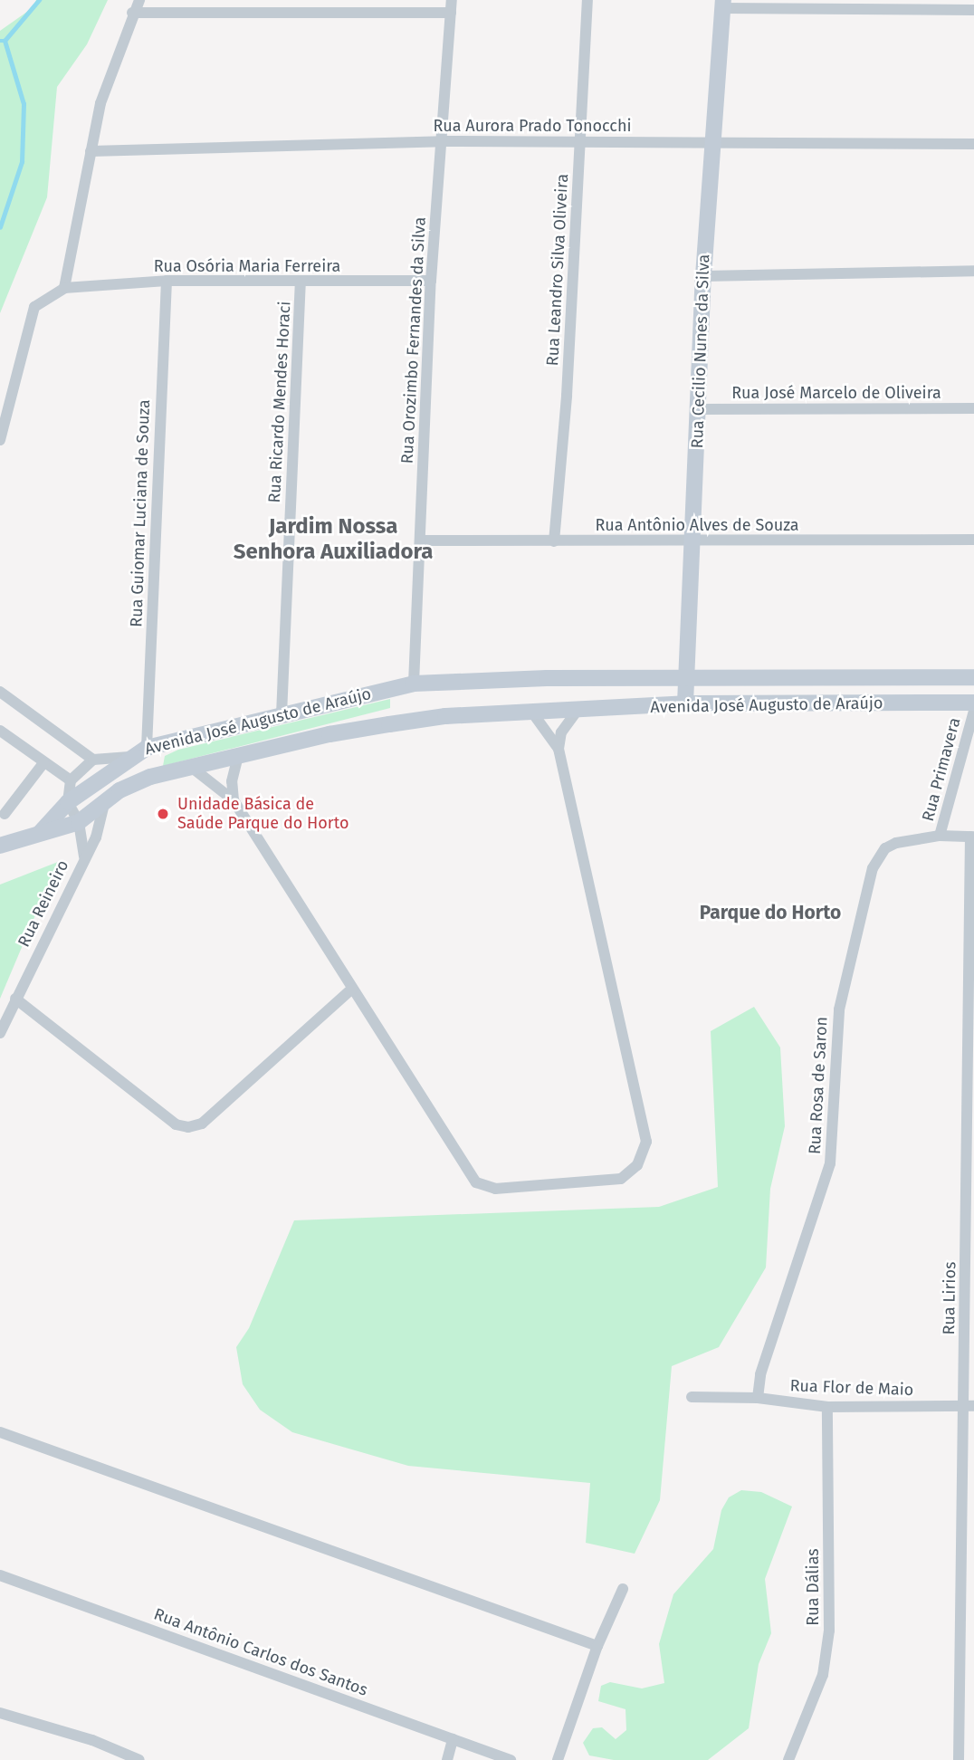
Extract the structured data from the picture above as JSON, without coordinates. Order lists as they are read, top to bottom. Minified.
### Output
{"streets":{"street":["Rua Aurora Prado Tonocchi","Rua Osória Maria Ferreira","Rua Leandro Silva Oliveira","Rua Orozimbo Fernandes da Silva","Rua Cecilio Nunes da Silva","Rua José Marcelo de Oliveira","Rua Ricardo Mendes Horaci","Rua Guiomar Luciana de Souza","Rua Antônio Alves de Souza","Avenida José Augusto de Araújo","Rua Primavera","Rua Reineiro","Rua Rosa de Saron","Rua Lirios","Rua Flor de Maio","Rua Dálias","Rua Antônio Carlos dos Santos"]},"crossings":[["Rua Aurora Prado Tonocchi","Rua Leandro Silva Oliveira"],["Rua Aurora Prado Tonocchi","Rua Orozimbo Fernandes da Silva"],["Rua Aurora Prado Tonocchi","Rua Cecilio Nunes da Silva"],["Rua Osória Maria Ferreira","Rua Orozimbo Fernandes da Silva"],["Rua Osória Maria Ferreira","Rua Ricardo Mendes Horaci"],["Rua Osória Maria Ferreira","Rua Guiomar Luciana de Souza"],["Rua Leandro Silva Oliveira","Rua Antônio Alves de Souza"],["Rua Orozimbo Fernandes da Silva","Rua Antônio Alves de Souza"],["Rua Orozimbo Fernandes da Silva","Avenida José Augusto de Araújo"],["Rua Cecilio Nunes da Silva","Rua José Marcelo de Oliveira"],["Rua Cecilio Nunes da Silva","Rua Antônio Alves de Souza"],["Rua Cecilio Nunes da Silva","Avenida José Augusto de Araújo"],["Rua Ricardo Mendes Horaci","Avenida José Augusto de Araújo"],["Rua Guiomar Luciana de Souza","Avenida José Augusto de Araújo"],["Avenida José Augusto de Araújo","Rua Reineiro"],["Rua Primavera","Rua Rosa de Saron"],["Rua Rosa de Saron","Rua Flor de Maio"],["Rua Lirios","Rua Flor de Maio"],["Rua Flor de Maio","Rua Dálias"]],"districts":["Jardim Nossa Senhora Auxiliadora","Parque do Horto"],"places":["Unidade Básica de Saúde Parque do Horto"]}
